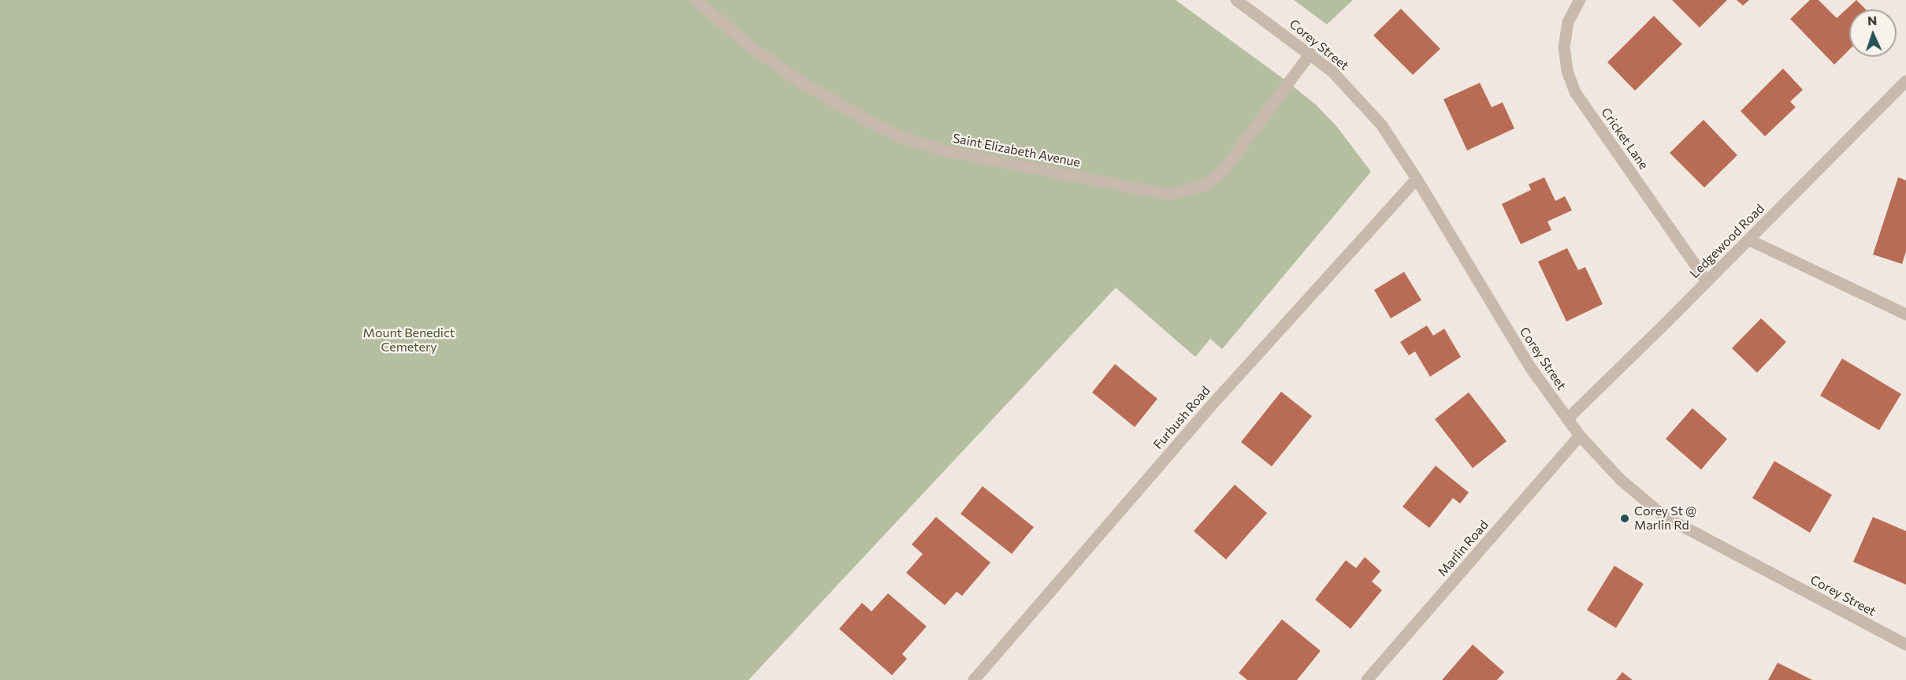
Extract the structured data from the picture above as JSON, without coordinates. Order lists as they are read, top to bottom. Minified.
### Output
{"streets":{"street":["Corey Street","Cricket Lane","Saint Elizabeth Avenue","Ledgewood Road","Furbush Road","Marlin Road"]},"crossings":[["Corey Street","Saint Elizabeth Avenue"],["Corey Street","Ledgewood Road"],["Corey Street","Furbush Road"],["Corey Street","Marlin Road"],["Cricket Lane","Ledgewood Road"]],"parks":["Mount Benedict Cemetery"],"places":["Corey St @ Marlin Rd"],"north":"top"}
